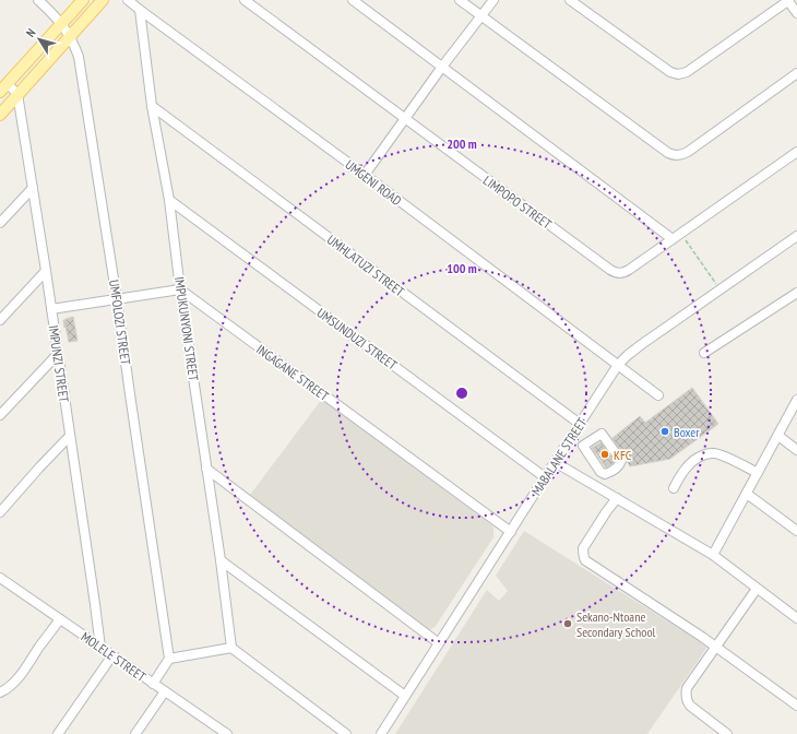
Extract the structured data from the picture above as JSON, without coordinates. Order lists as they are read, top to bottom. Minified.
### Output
{"streets":{"street":["UMGENI ROAD","LIMPOPO STREET","UMHLATUZI STREET","UMFOLOZI STREET","IMPUKUNYONI STREET","UMSUNDUZI STREET","IMPUNZI STREET","INGAGANE STREET","MABALANE STREET","MOLELE STREET"]},"crossings":[["UMGENI ROAD","IMPUKUNYONI STREET"],["UMGENI ROAD","MABALANE STREET"],["UMHLATUZI STREET","IMPUKUNYONI STREET"],["UMHLATUZI STREET","MABALANE STREET"],["IMPUKUNYONI STREET","UMSUNDUZI STREET"],["IMPUKUNYONI STREET","INGAGANE STREET"],["UMSUNDUZI STREET","MABALANE STREET"],["IMPUNZI STREET","MOLELE STREET"],["INGAGANE STREET","MABALANE STREET"]],"places":["Boxer","KFC","Sekano-Ntoane Secondary School"],"north":"top left","rings":["200 m","100 m"]}
